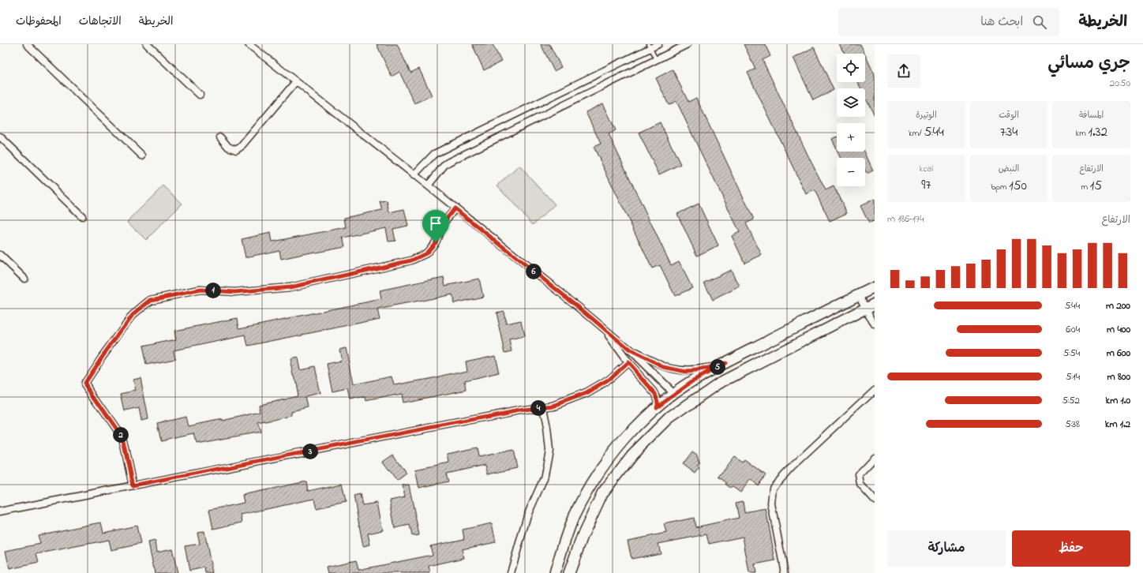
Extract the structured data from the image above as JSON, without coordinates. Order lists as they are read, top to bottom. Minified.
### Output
{"page":{"header":"الخريطة","search":"ابحث هنا","nav":["الخريطة","الاتجاهات","المحفوظات"],"heading":["جري مسائي","20:50"],"map_buttons":["+","−"],"stats":[["المسافة","1.32 km"],["الوقت","7:34"],["الوتيرة","5:44 /km"],["الارتفاع","15 m"],["النبض","150 bpm"],["kcal","97"]],"chart":["الارتفاع","174–186 m"],"pins":["6","1","5","4","2","3"],"list":[{"name":"200 m","note":"5:44"},{"name":"400 m","note":"6:04"},{"name":"600 m","note":"5:54"},{"name":"800 m","note":"5:14"},{"name":"1.0 km","note":"5:52"},{"name":"1.2 km","note":"5:38"}],"buttons":["حفظ","مشاركة"]}}
